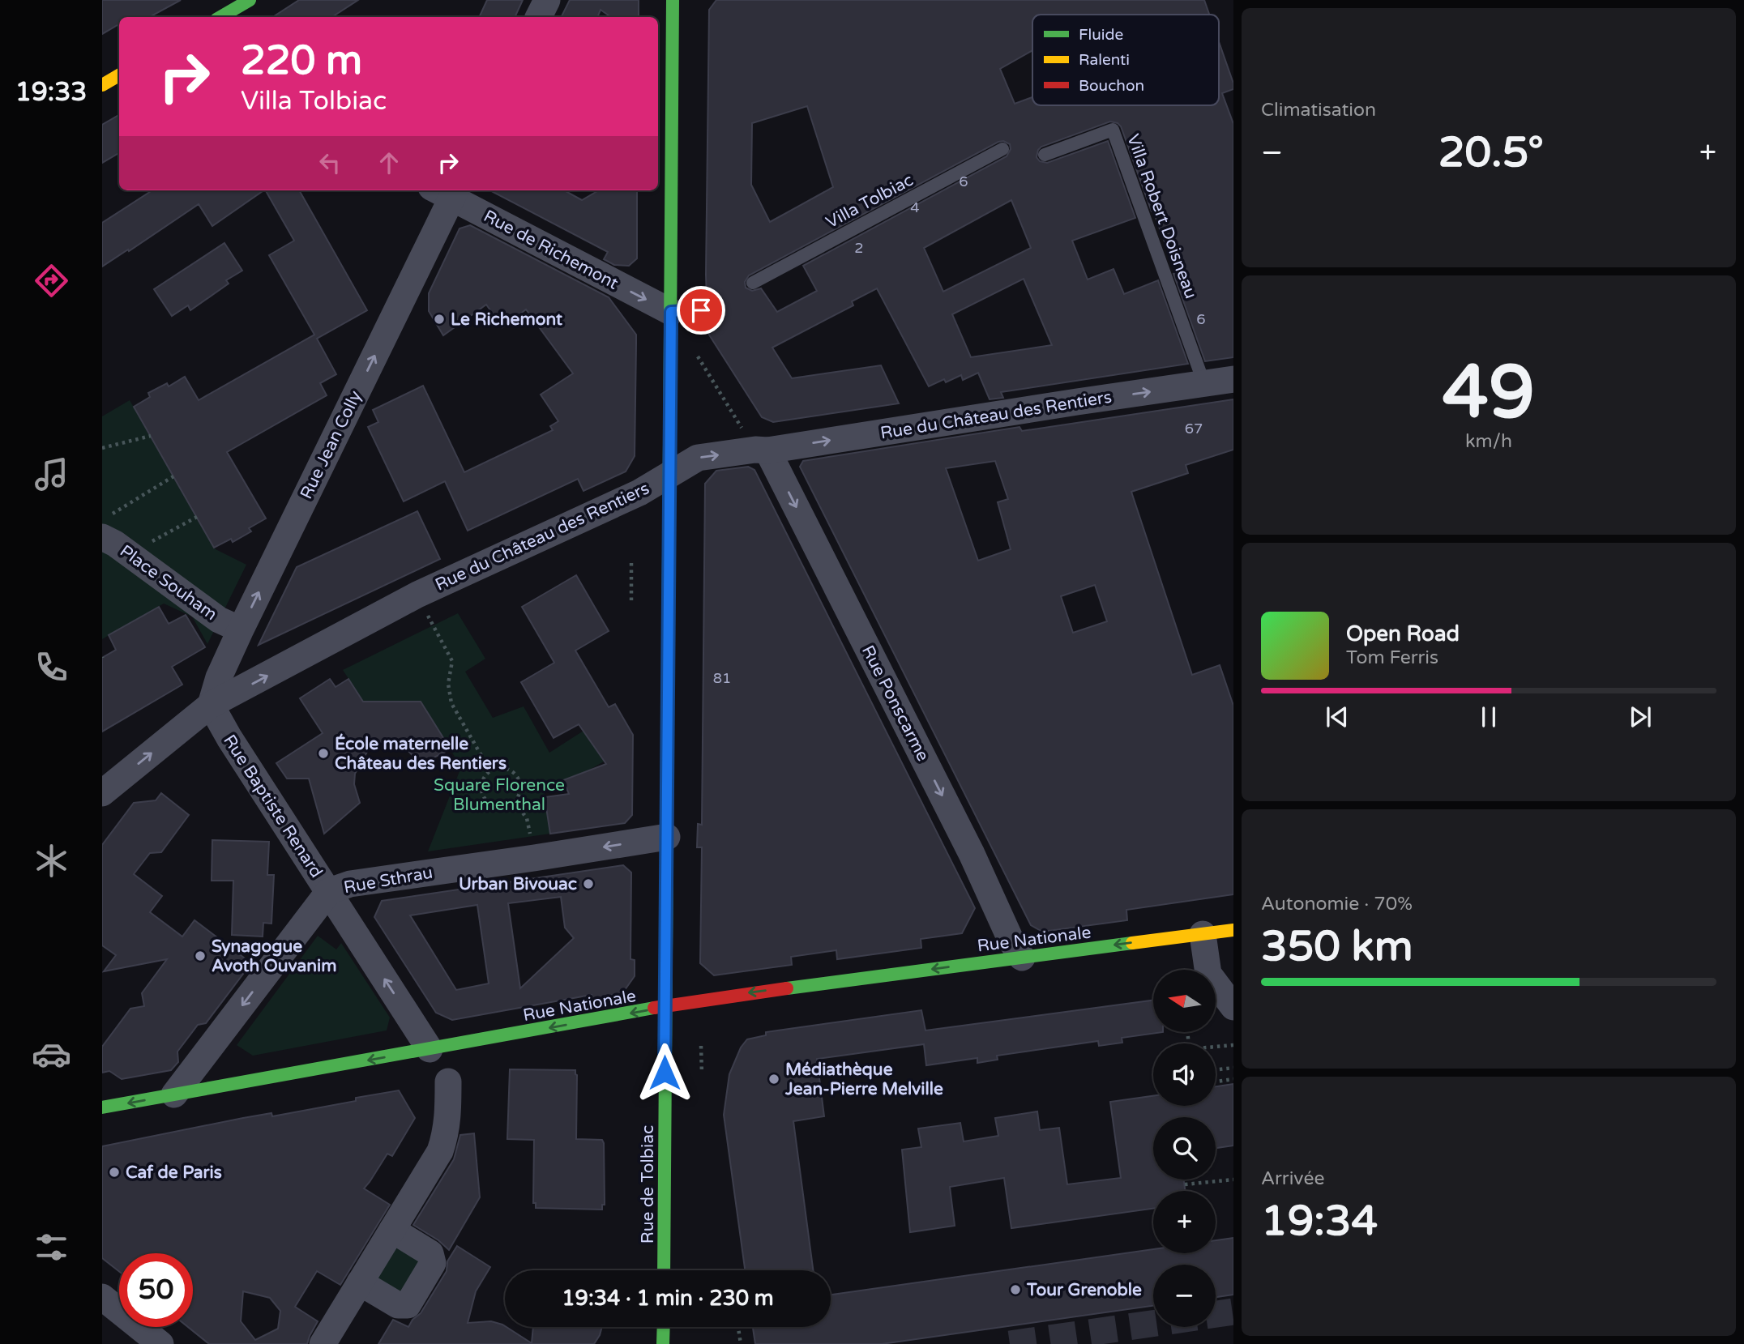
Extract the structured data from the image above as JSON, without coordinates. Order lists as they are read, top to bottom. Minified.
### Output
{"streets":{"main road":["Rue Nationale","Rue de Tolbiac"],"street":["Rue de Richemont","Rue du Château des Rentiers","Rue Jean Colly","Place Souham","Rue Ponscarme","Rue Baptiste Renard","Rue Sthrau"],"lane":["Villa Tolbiac","Villa Robert Doisneau"]},"crossings":[["Villa Robert Doisneau","Rue du Château des Rentiers"],["Rue de Richemont","Rue Jean Colly"],["Rue de Richemont","Rue de Tolbiac"],["Rue du Château des Rentiers","Rue Jean Colly"],["Rue du Château des Rentiers","Rue Ponscarme"],["Rue du Château des Rentiers","Rue Baptiste Renard"],["Rue du Château des Rentiers","Rue de Tolbiac"],["Rue Jean Colly","Rue Baptiste Renard"],["Rue Ponscarme","Rue Nationale"],["Rue Baptiste Renard","Rue Sthrau"],["Rue Baptiste Renard","Rue Nationale"],["Rue Sthrau","Rue Nationale"],["Rue Sthrau","Rue de Tolbiac"],["Rue Nationale","Rue de Tolbiac"]],"one_way":["Rue de Richemont","Rue du Château des Rentiers","Rue Jean Colly","Rue Ponscarme","Rue Baptiste Renard","Rue Sthrau","Rue Nationale"],"parks":["Square Florence Blumenthal"],"places":["Le Richemont","École maternelle Château des Rentiers","Urban Bivouac","Synagogue Avoth Ouvanim","Médiathèque Jean-Pierre Melville","Caf de Paris","Tour Grenoble"],"house_numbers":["6","4","2","6","67","81"],"legend":["Fluide","Ralenti","Bouchon"],"north":"left","page":{"tabs":"19:33","tile":["Climatisation",["49","km/h"],["Autonomie · 70%","350 km"],["Arrivée","19:34"]],"turn":["220 m","Villa Tolbiac"],"heat":["−","20.5°","+"],"song":["Open Road","Tom Ferris"],"map_buttons":["+","−"],"limit":"50","trip":"19:34 · 1 min · 230 m"}}
